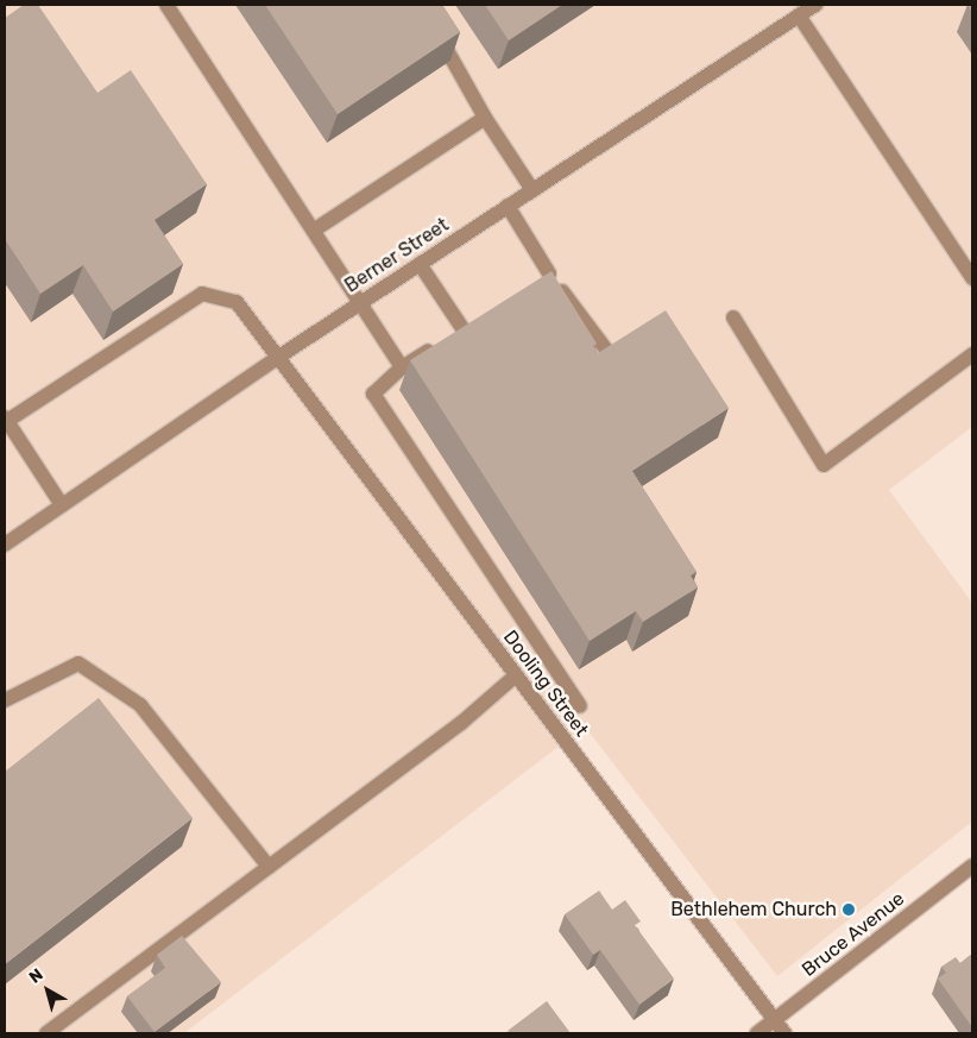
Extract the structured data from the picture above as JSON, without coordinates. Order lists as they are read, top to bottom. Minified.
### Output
{"streets":{"street":["Berner Street","Dooling Street","Bruce Avenue"]},"crossings":[["Berner Street","Dooling Street"],["Dooling Street","Bruce Avenue"]],"places":["Bethlehem Church"],"north":"top left"}
